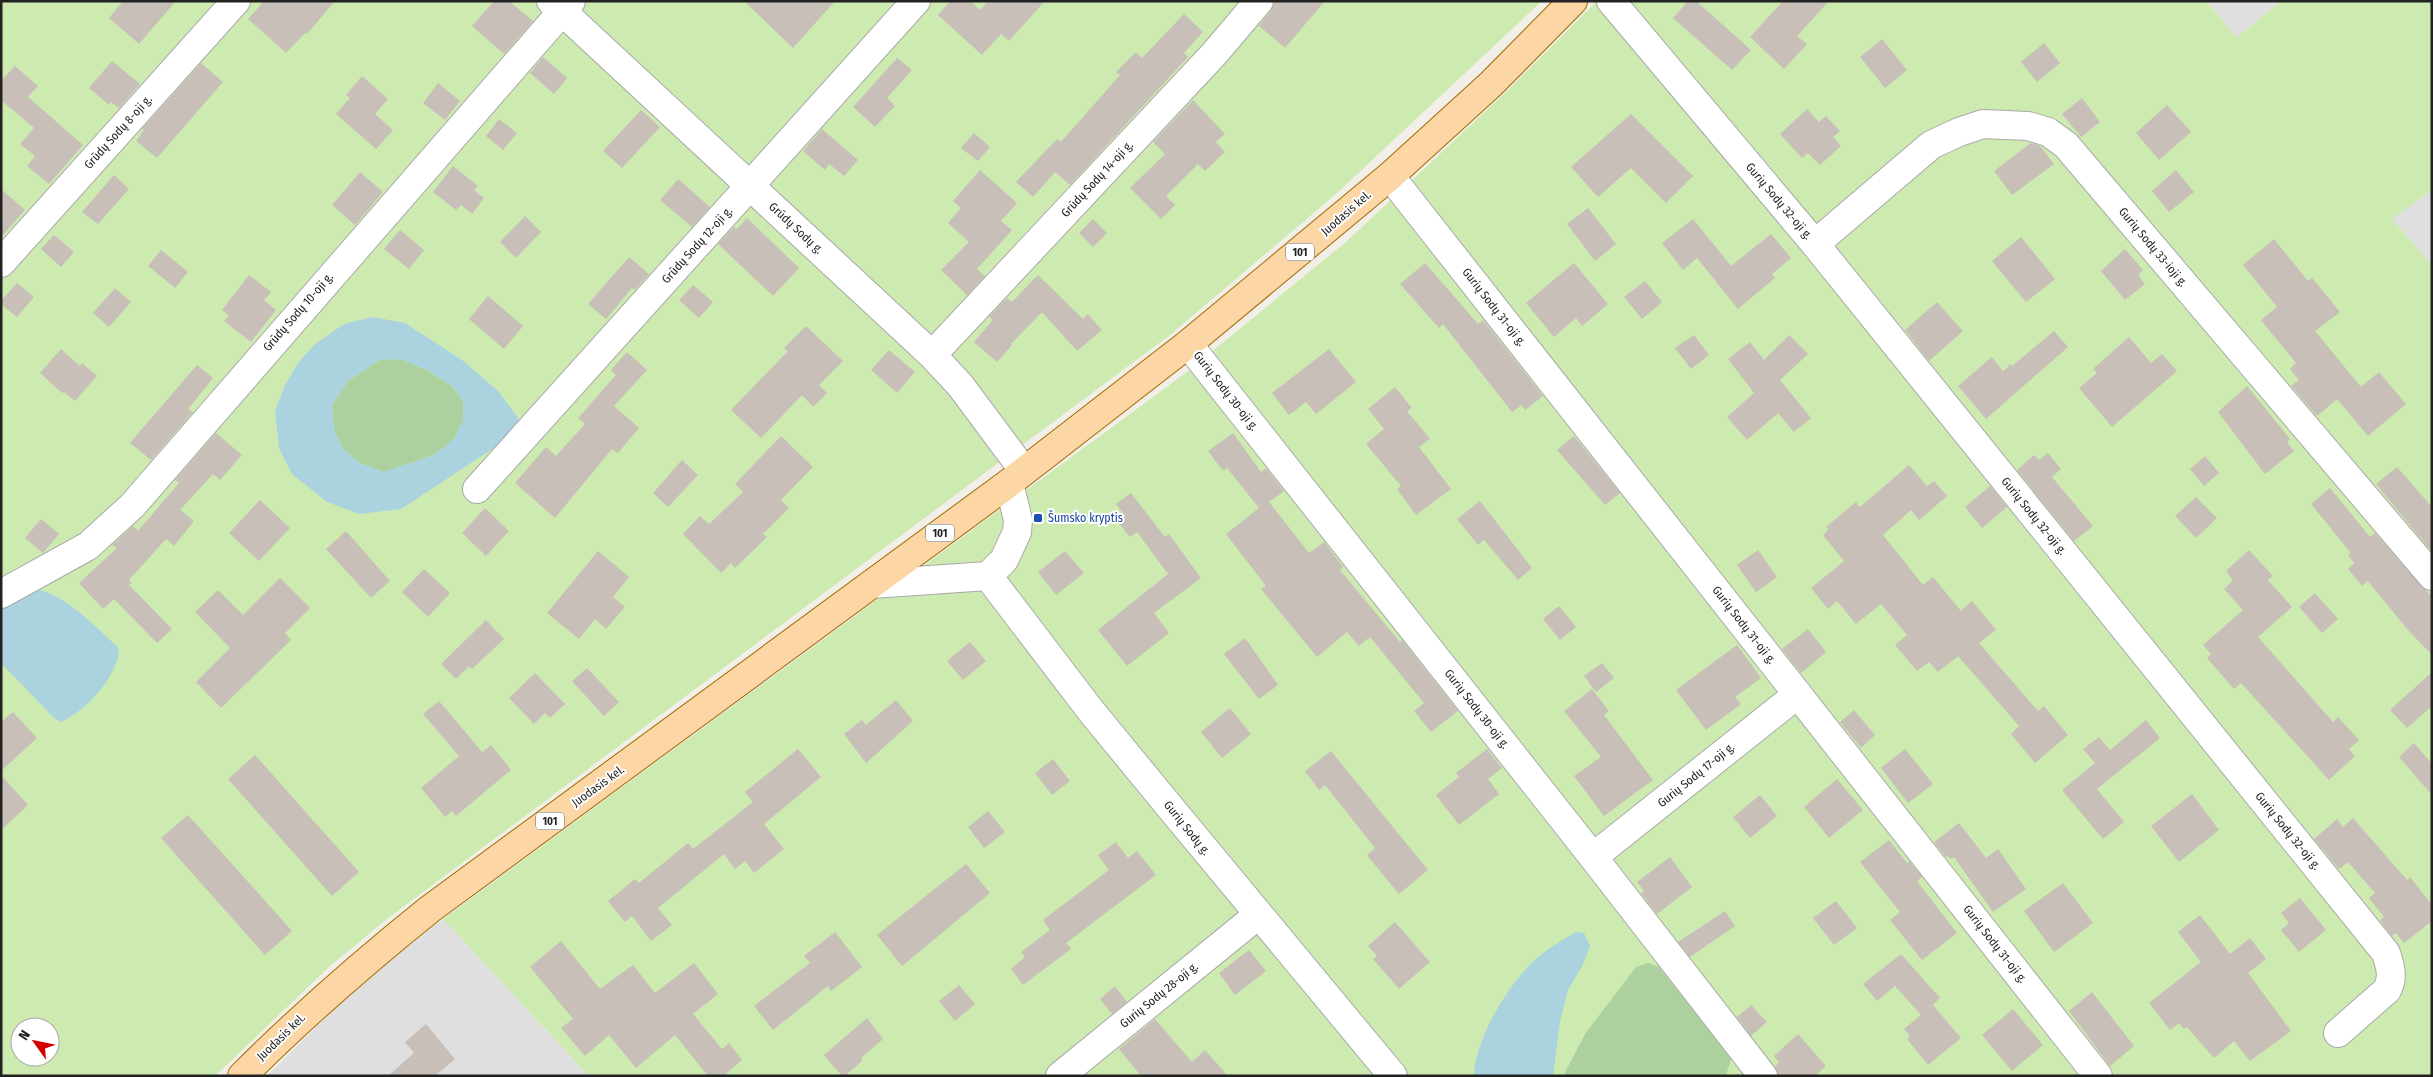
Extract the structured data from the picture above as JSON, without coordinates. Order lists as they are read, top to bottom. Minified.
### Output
{"streets":{"main road":["Juodasis kel.","101"],"street":["Grūdų Sodų 8-oji g.","Grūdų Sodų 14-oji g.","Gurių Sodų 32-oji g.","Grūdų Sodų g.","Grūdų Sodų 12-oji g.","Gurių Sodų 33-ioji g.","Gurių Sodų 31-oji g.","Grūdų Sodų 10-oji g.","Gurių Sodų 30-oji g.","Gurių Sodų 17-oji g.","Gurių Sodų g.","Gurių Sodų 28-oji g."]},"crossings":[["Grūdų Sodų 14-oji g.","Grūdų Sodų g."],["Gurių Sodų 32-oji g.","Gurių Sodų 33-ioji g."],["Juodasis kel.","Grūdų Sodų g."],["Juodasis kel.","101"],["Juodasis kel.","Gurių Sodų 31-oji g."],["Juodasis kel.","Gurių Sodų 30-oji g."],["Grūdų Sodų g.","Grūdų Sodų 12-oji g."],["Grūdų Sodų g.","101"],["Grūdų Sodų g.","Grūdų Sodų 10-oji g."],["Gurių Sodų 31-oji g.","Gurių Sodų 17-oji g."],["Gurių Sodų 30-oji g.","Gurių Sodų 17-oji g."],["Gurių Sodų g.","Gurių Sodų 28-oji g."]],"places":{"transit":["Šumsko kryptis"]},"north":"top left"}
